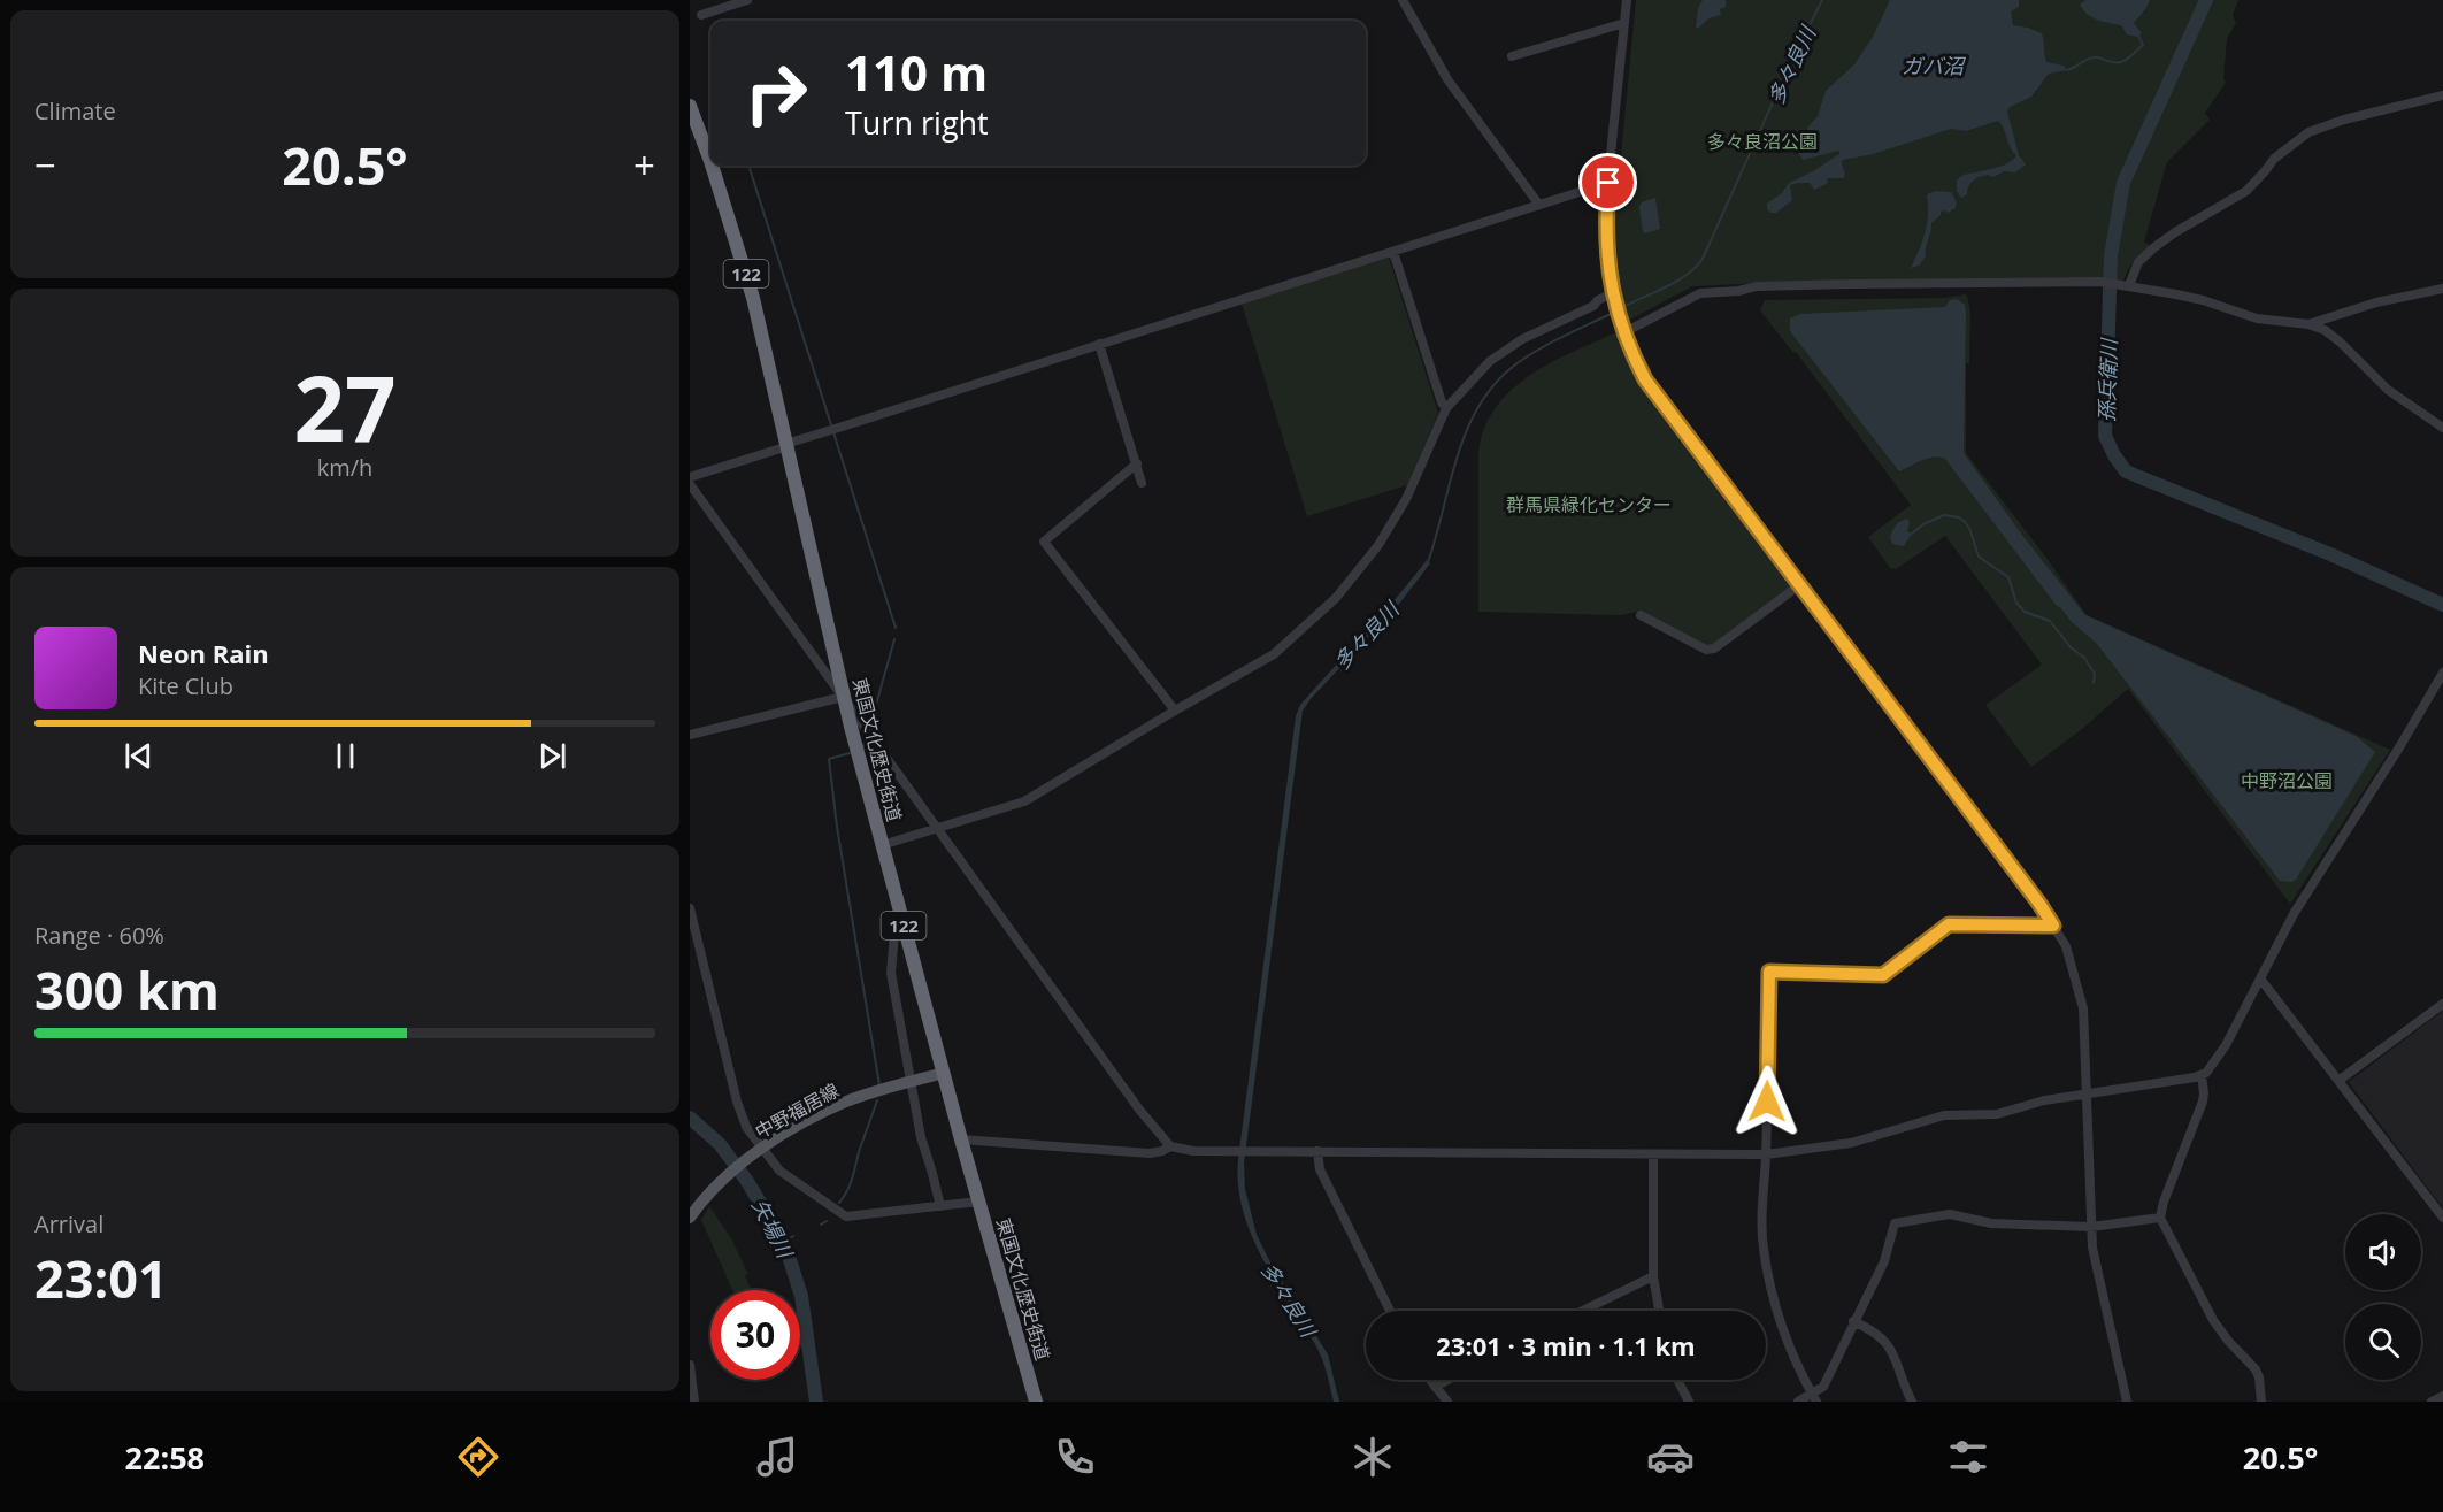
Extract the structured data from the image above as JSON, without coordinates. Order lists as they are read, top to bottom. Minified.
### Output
{"streets":{"highway":["122","東国文化歴史街道"],"main road":["中野福居線"]},"crossings":[["東国文化歴史街道","中野福居線"]],"water":["多々良川","ガバ沼","孫兵衛川","矢場川"],"parks":["多々良沼公園","群馬県緑化センター","中野沼公園"],"page":{"tile":["Climate",["27","km/h"],["Range · 60%","300 km"],["Arrival","23:01"]],"turn":["110 m","Turn right"],"heat":["−","20.5°","+"],"song":["Neon Rain","Kite Club"],"limit":"30","trip":"23:01 · 3 min · 1.1 km","tabs":["22:58","20.5°"]}}
